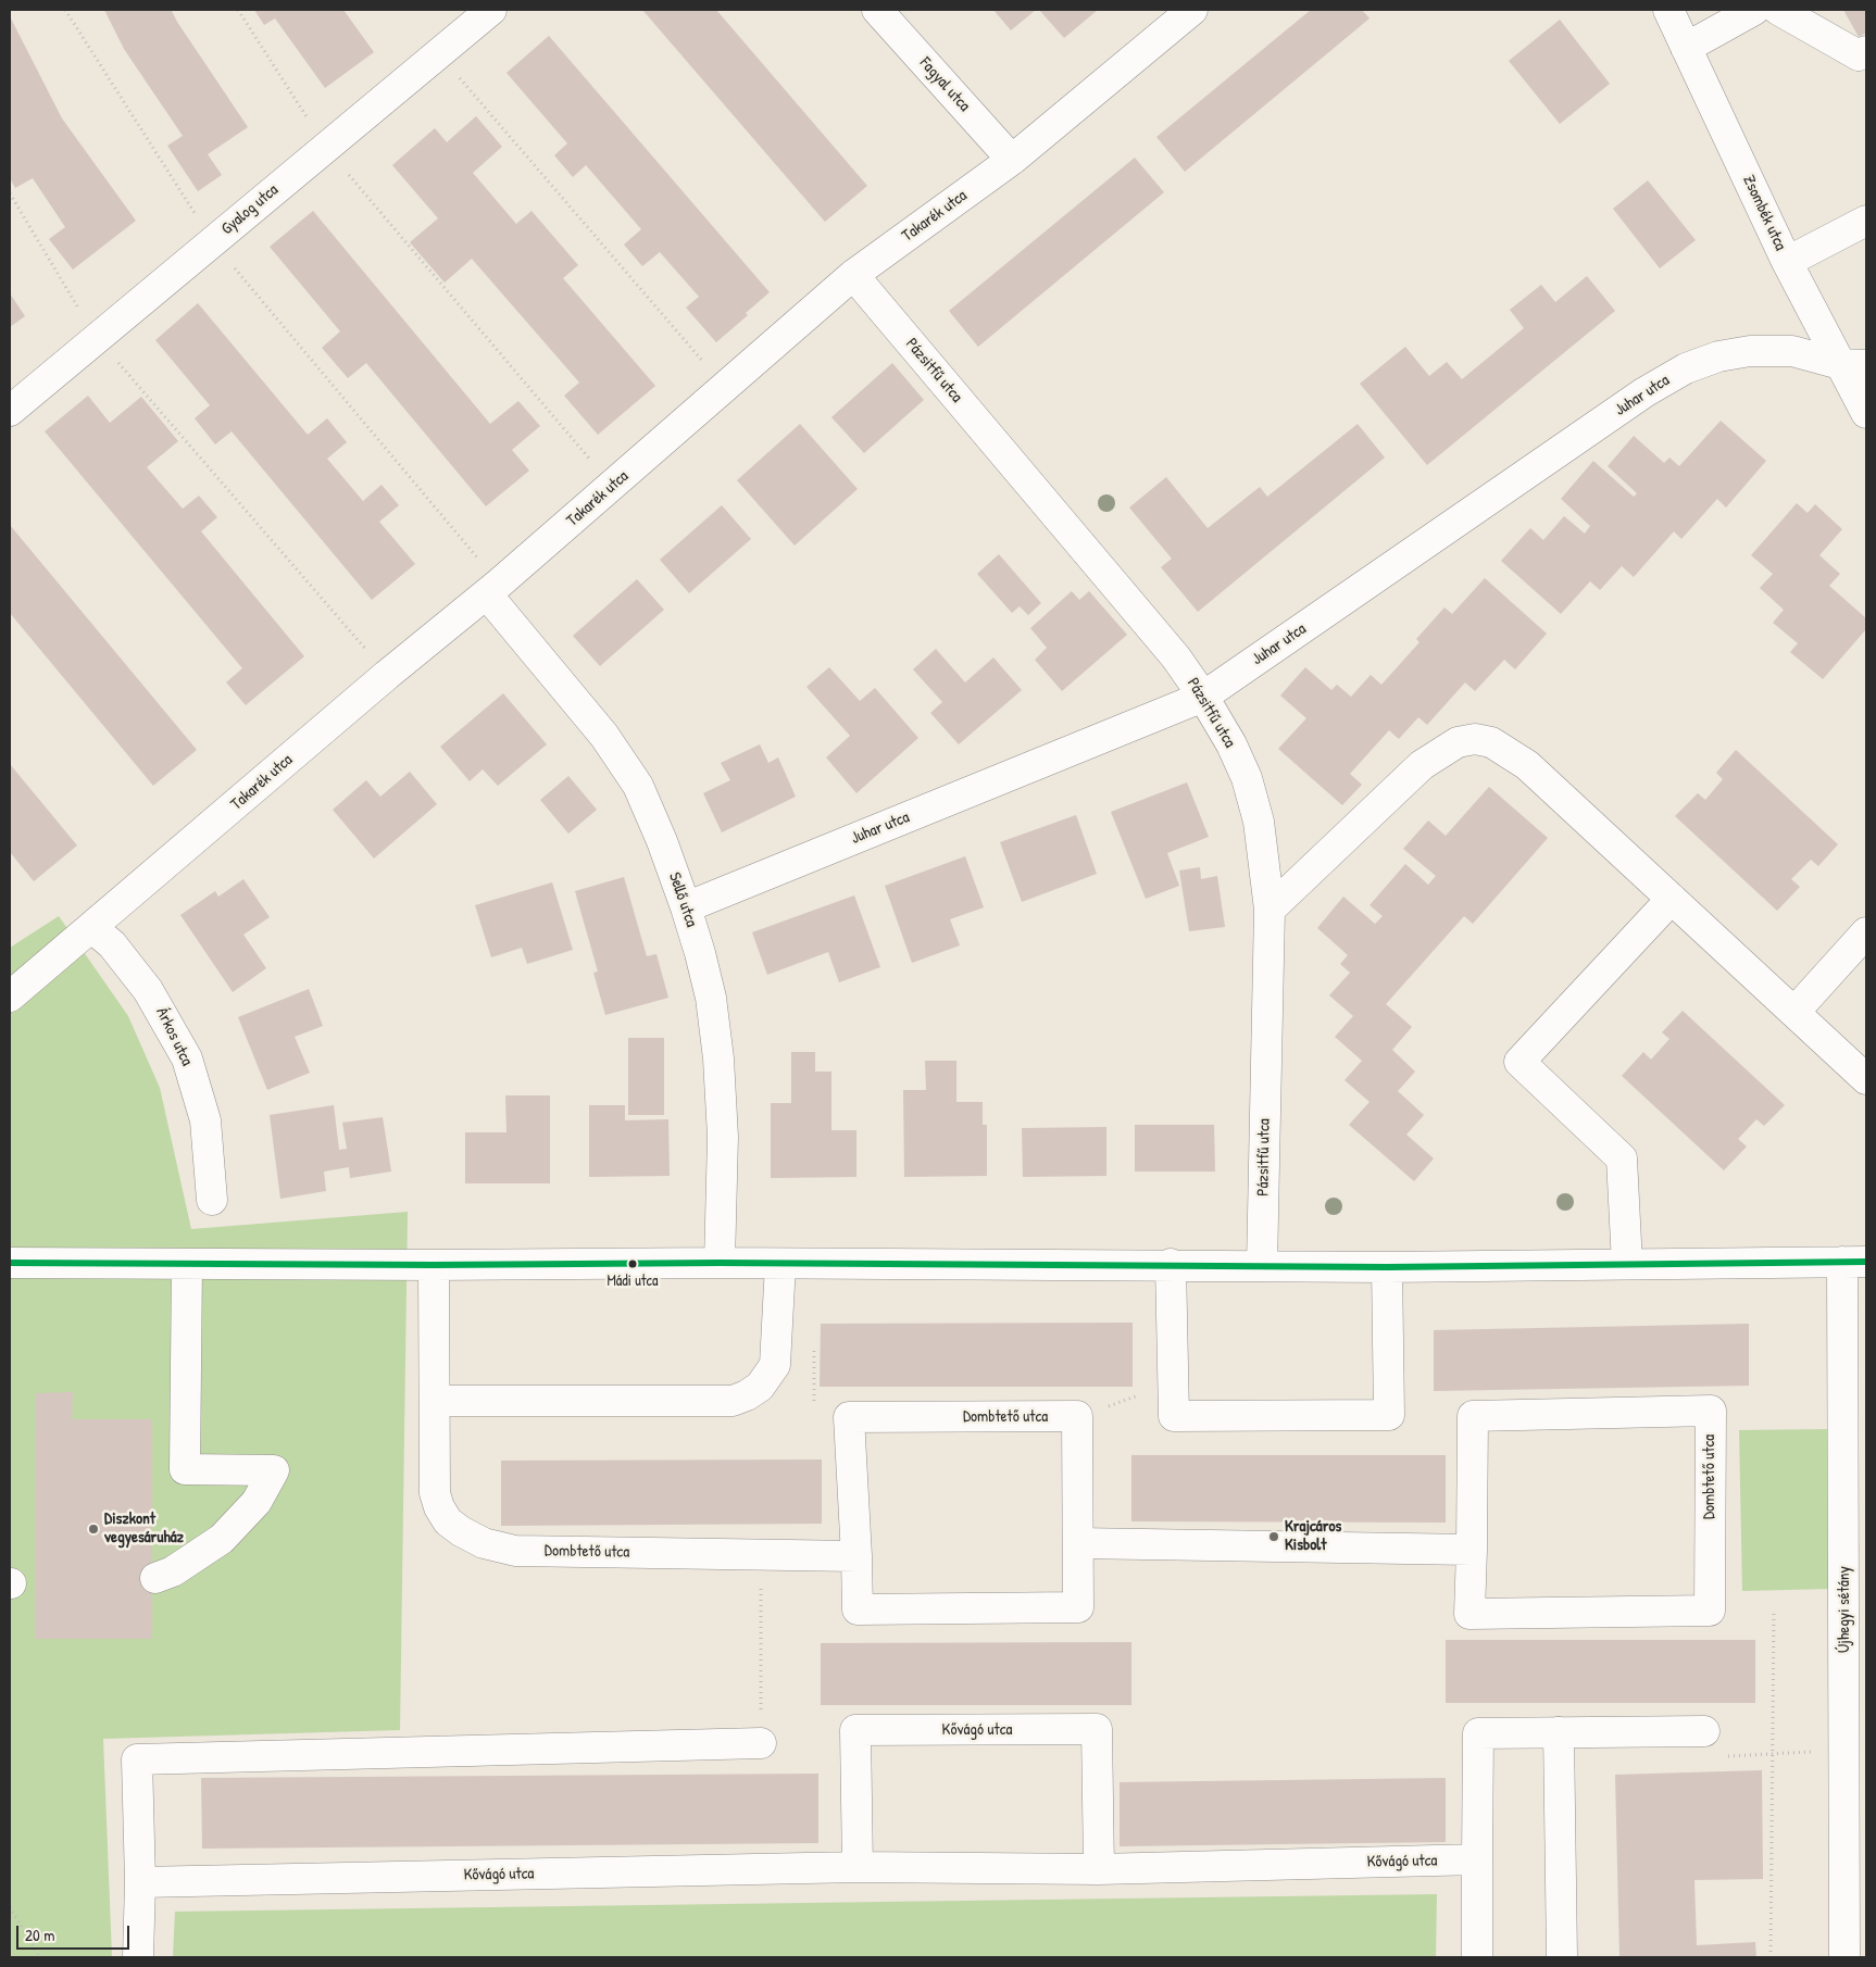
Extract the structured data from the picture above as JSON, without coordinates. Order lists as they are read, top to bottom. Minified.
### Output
{"streets":{"street":["Fagyal utca","Gyalog utca","Zsombék utca","Takarék utca","Pázsitfű utca","Juhar utca","Sellő utca","Árkos utca","Dombtető utca","Újhegyi sétány","Kővágó utca"]},"crossings":[["Fagyal utca","Takarék utca"],["Zsombék utca","Juhar utca"],["Takarék utca","Pázsitfű utca"],["Takarék utca","Sellő utca"],["Takarék utca","Árkos utca"],["Pázsitfű utca","Juhar utca"],["Juhar utca","Sellő utca"]],"places":["Mádi utca","Diszkont vegyesáruház","Krajcáros Kisbolt"],"scale_bar":"20 m"}
